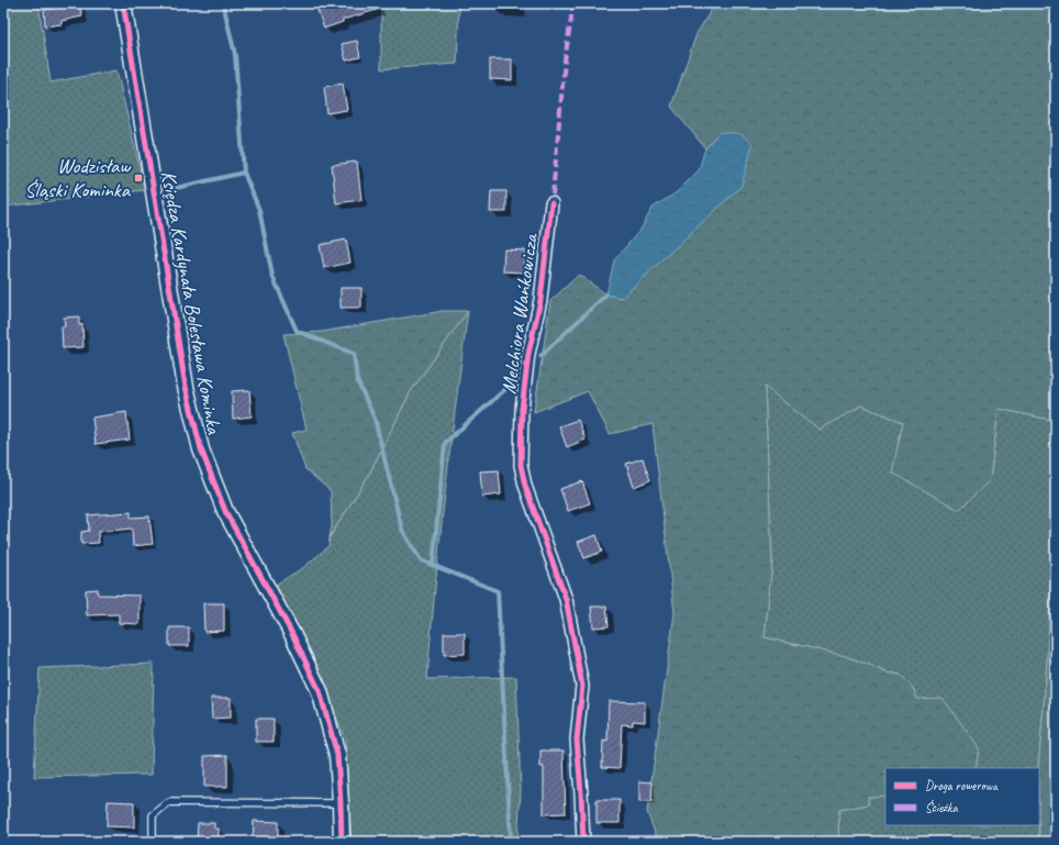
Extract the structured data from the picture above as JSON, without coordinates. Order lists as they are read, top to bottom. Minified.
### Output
{"streets":{"street":["Księdza Kardynała Bolesława Kominka","Melchiora Wańkowicza"]},"places":{"transit":["Wodzisław Śląski Kominka"]},"legend":["Droga rowerowa","Ścieżka"]}
